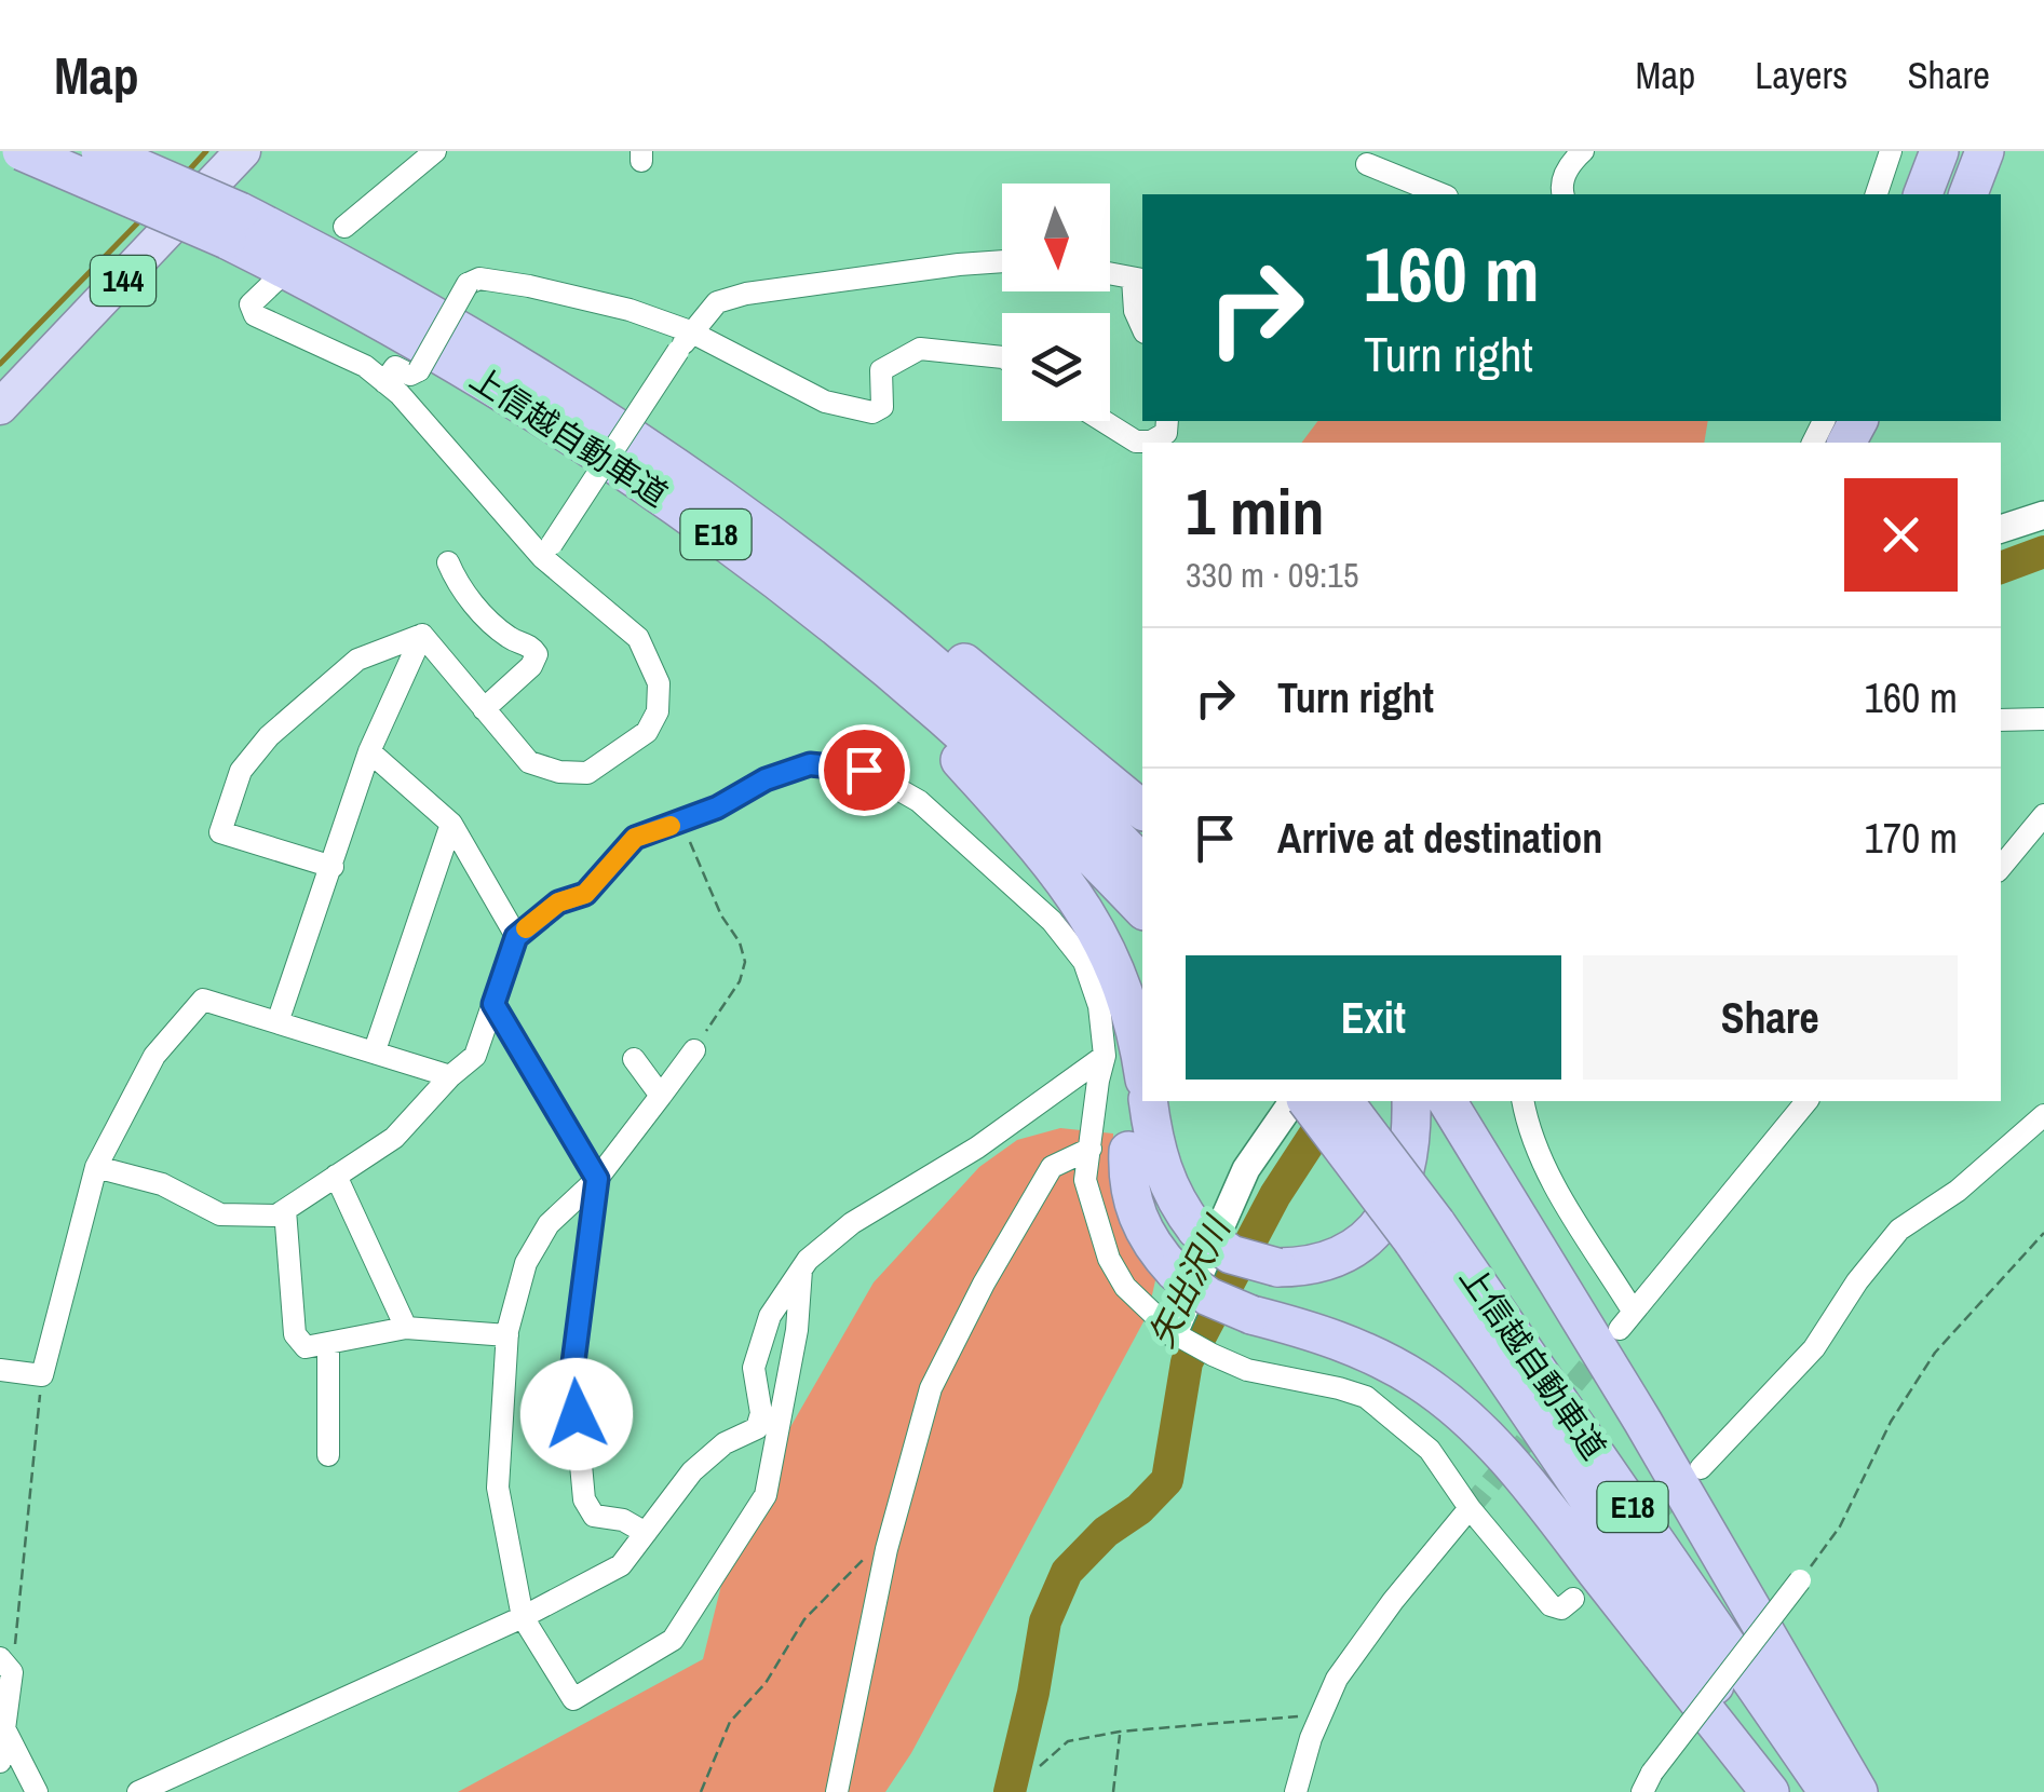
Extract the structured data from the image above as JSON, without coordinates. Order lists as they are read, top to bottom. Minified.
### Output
{"streets":{"highway":["144","上信越自動車道","E18"]},"water":["矢出沢川"],"north":"bottom","page":{"header":"Map","nav":["Map","Layers","Share"],"turn":["160 m","Turn right"],"heading":["1 min","330 m · 09:15"],"list":[{"name":"Turn right","value":"160 m"},{"name":"Arrive at destination","value":"170 m"}],"buttons":["Exit","Share"]}}
